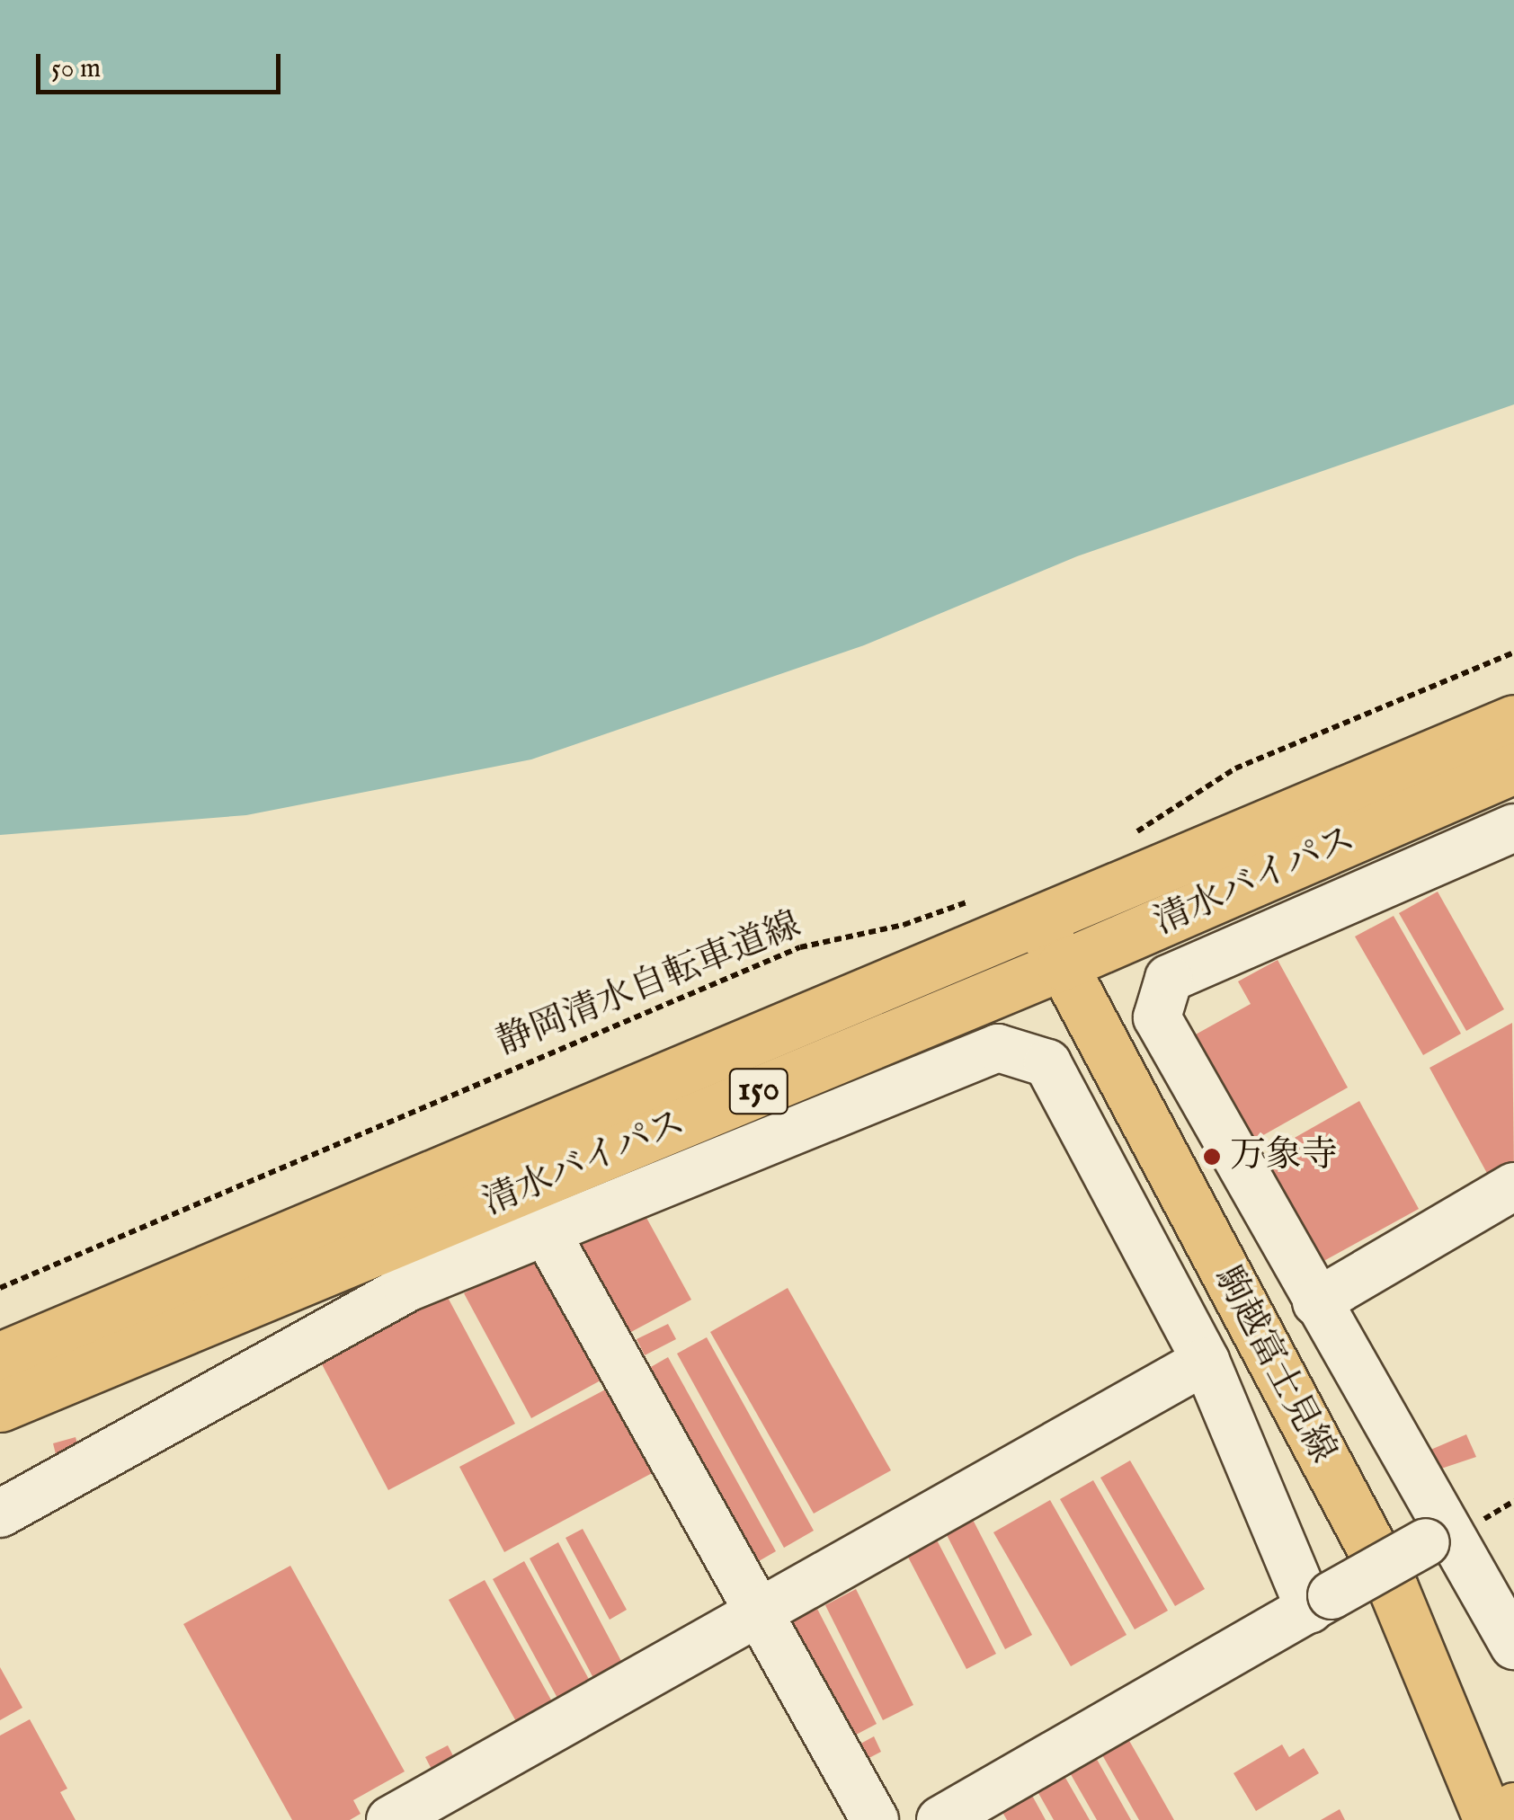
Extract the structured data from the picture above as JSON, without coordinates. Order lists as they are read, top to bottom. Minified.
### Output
{"streets":{"main road":["清水バイパス","150","駒越富士見線"],"path":["静岡清水自転車道線"]},"crossings":[["清水バイパス","駒越富士見線"]],"places":["万象寺"],"scale_bar":"50 m"}
